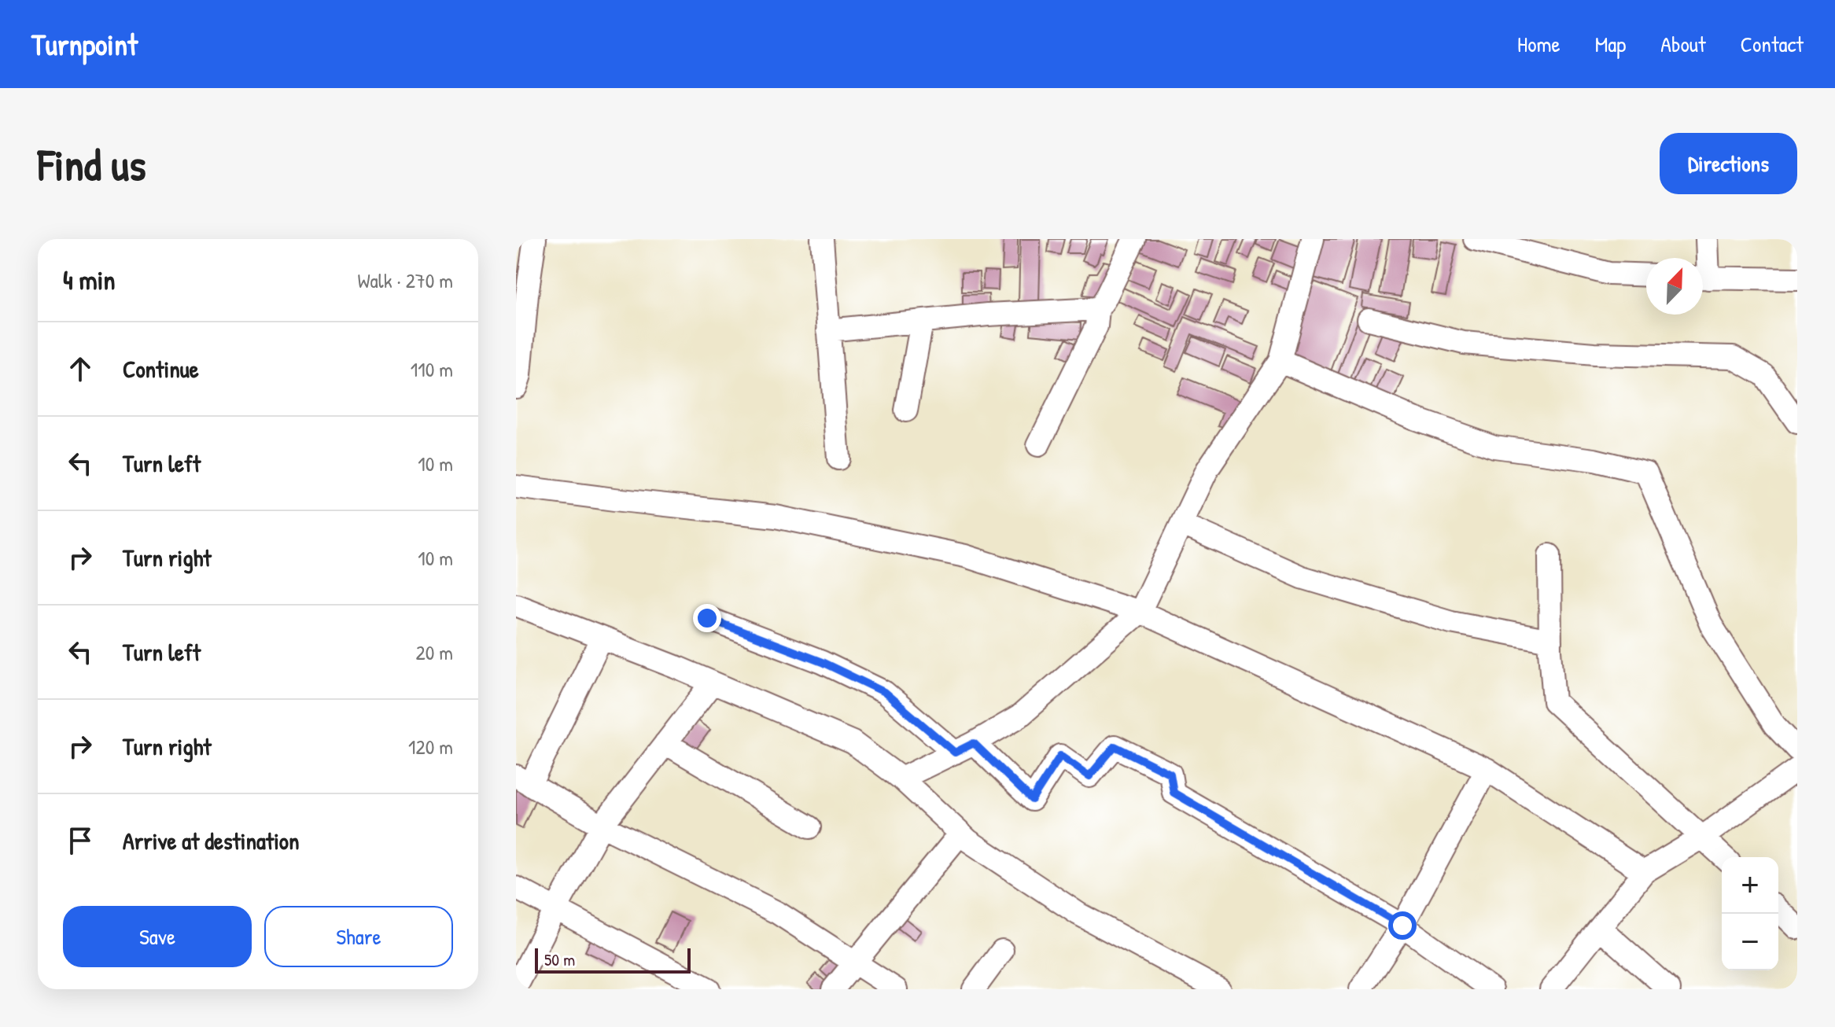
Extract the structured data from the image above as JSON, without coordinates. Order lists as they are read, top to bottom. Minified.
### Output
{"scale_bar":"50 m","north":"top right","page":{"header":"Turnpoint","nav":["Home","Map","About","Contact"],"buttons":["Directions",["Save","Share"]],"title":"Find us","heading":["4 min","Walk · 270 m"],"list":[["Continue","110 m"],["Turn left","10 m"],["Turn right","10 m"],["Turn left","20 m"],["Turn right","120 m"],"Arrive at destination"],"map_buttons":["+","−"],"scale":"50 m"}}
